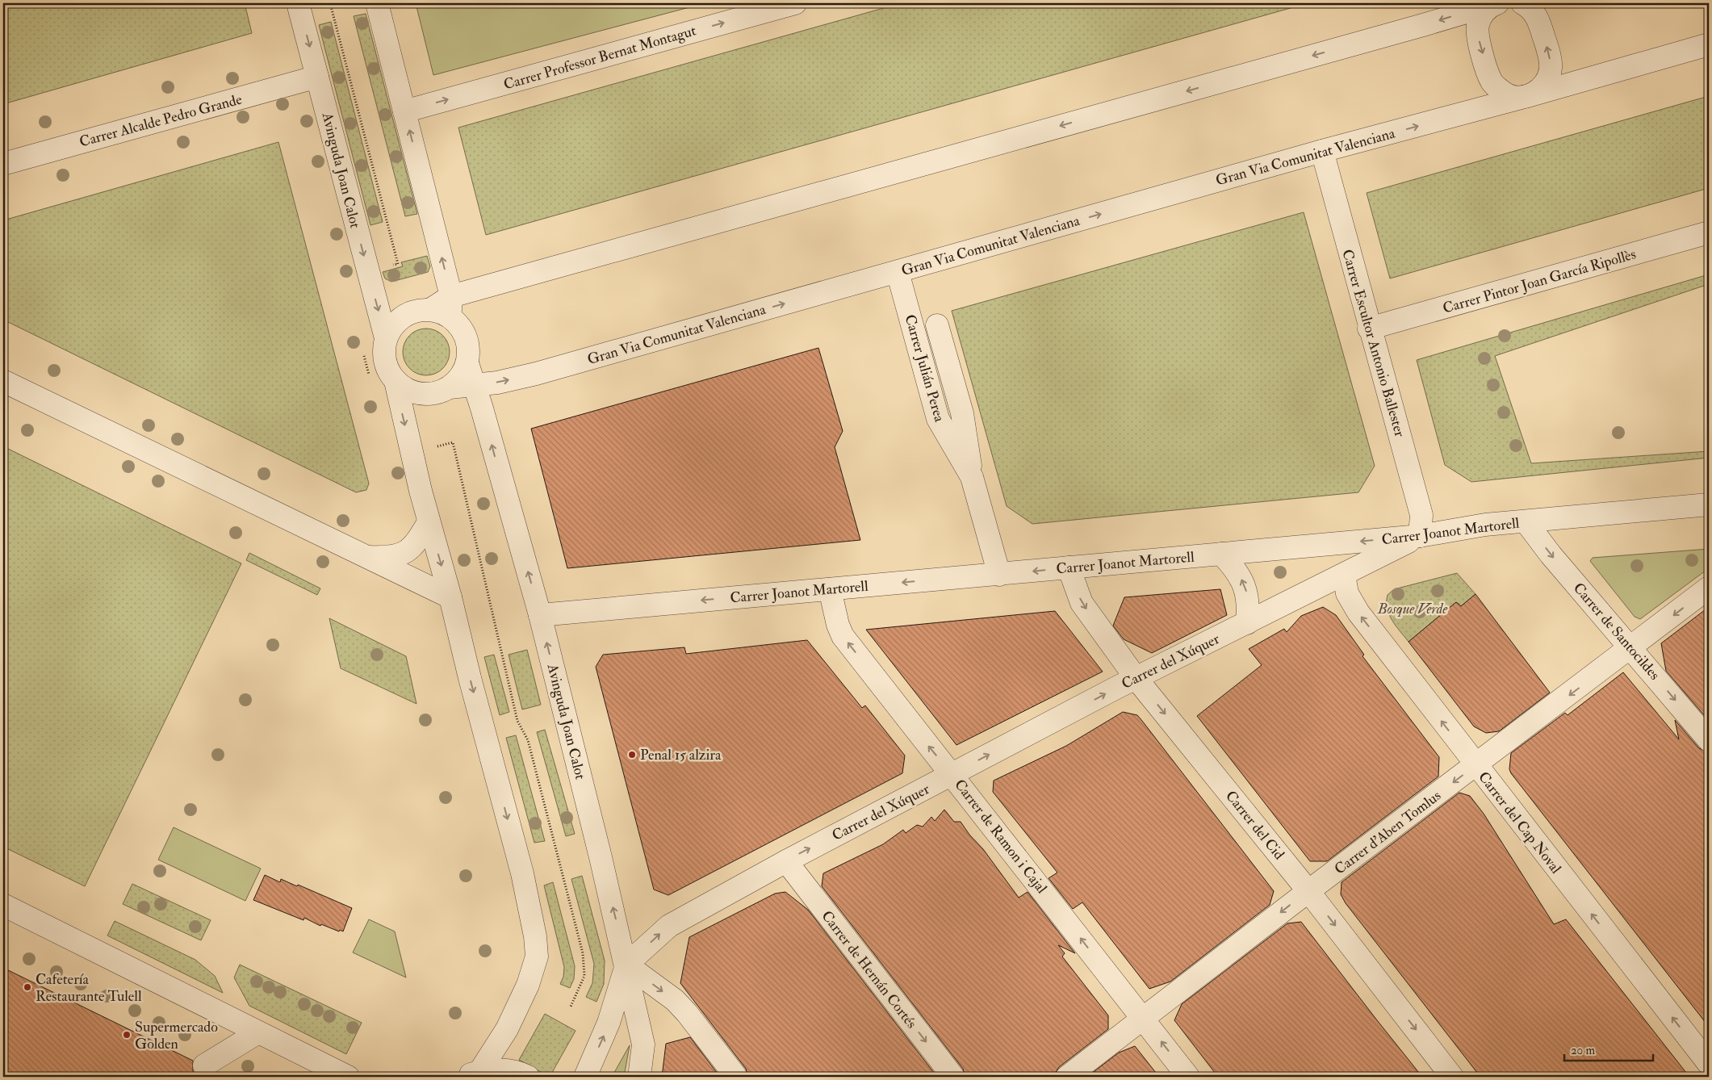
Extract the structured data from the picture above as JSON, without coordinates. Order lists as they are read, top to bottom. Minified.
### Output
{"streets":{"street":["Carrer Professor Bernat Montagut","Carrer Alcalde Pedro Grande","Gran Via Comunitat Valenciana","Avinguda Joan Calot","Carrer Pintor Joan García Ripollès","Carrer Escultor Antonio Ballester","Carrer Julián Perea","Carrer Joanot Martorell","Carrer de Santocildes","Carrer del Xúquer","Carrer del Cap Noval","Carrer del Cid","Carrer d'Aben Tomlus","Carrer de Ramon i Cajal","Carrer de Hernán Cortés"]},"crossings":[["Carrer Alcalde Pedro Grande","Avinguda Joan Calot"],["Gran Via Comunitat Valenciana","Avinguda Joan Calot"],["Gran Via Comunitat Valenciana","Carrer Escultor Antonio Ballester"],["Gran Via Comunitat Valenciana","Carrer Julián Perea"],["Avinguda Joan Calot","Carrer Joanot Martorell"],["Avinguda Joan Calot","Carrer del Xúquer"],["Carrer Pintor Joan García Ripollès","Carrer Escultor Antonio Ballester"],["Carrer Escultor Antonio Ballester","Carrer Joanot Martorell"],["Carrer Escultor Antonio Ballester","Carrer del Xúquer"],["Carrer Julián Perea","Carrer Joanot Martorell"],["Carrer Joanot Martorell","Carrer de Santocildes"],["Carrer Joanot Martorell","Carrer del Xúquer"],["Carrer Joanot Martorell","Carrer del Cid"],["Carrer Joanot Martorell","Carrer de Ramon i Cajal"],["Carrer de Santocildes","Carrer d'Aben Tomlus"],["Carrer del Xúquer","Carrer del Cap Noval"],["Carrer del Xúquer","Carrer del Cid"],["Carrer del Xúquer","Carrer de Ramon i Cajal"],["Carrer del Xúquer","Carrer de Hernán Cortés"],["Carrer del Cap Noval","Carrer d'Aben Tomlus"],["Carrer del Cid","Carrer d'Aben Tomlus"],["Carrer d'Aben Tomlus","Carrer de Ramon i Cajal"]],"one_way":["Carrer Professor Bernat Montagut","Carrer Joanot Martorell","Carrer de Santocildes","Carrer del Xúquer","Carrer del Cap Noval","Carrer del Cid","Carrer d'Aben Tomlus","Carrer de Ramon i Cajal"],"parks":["Bosque Verde"],"places":["Penal 15 alzira","Cafetería Restaurante Tulell","Supermercado Golden"],"scale_bar":"20 m"}
